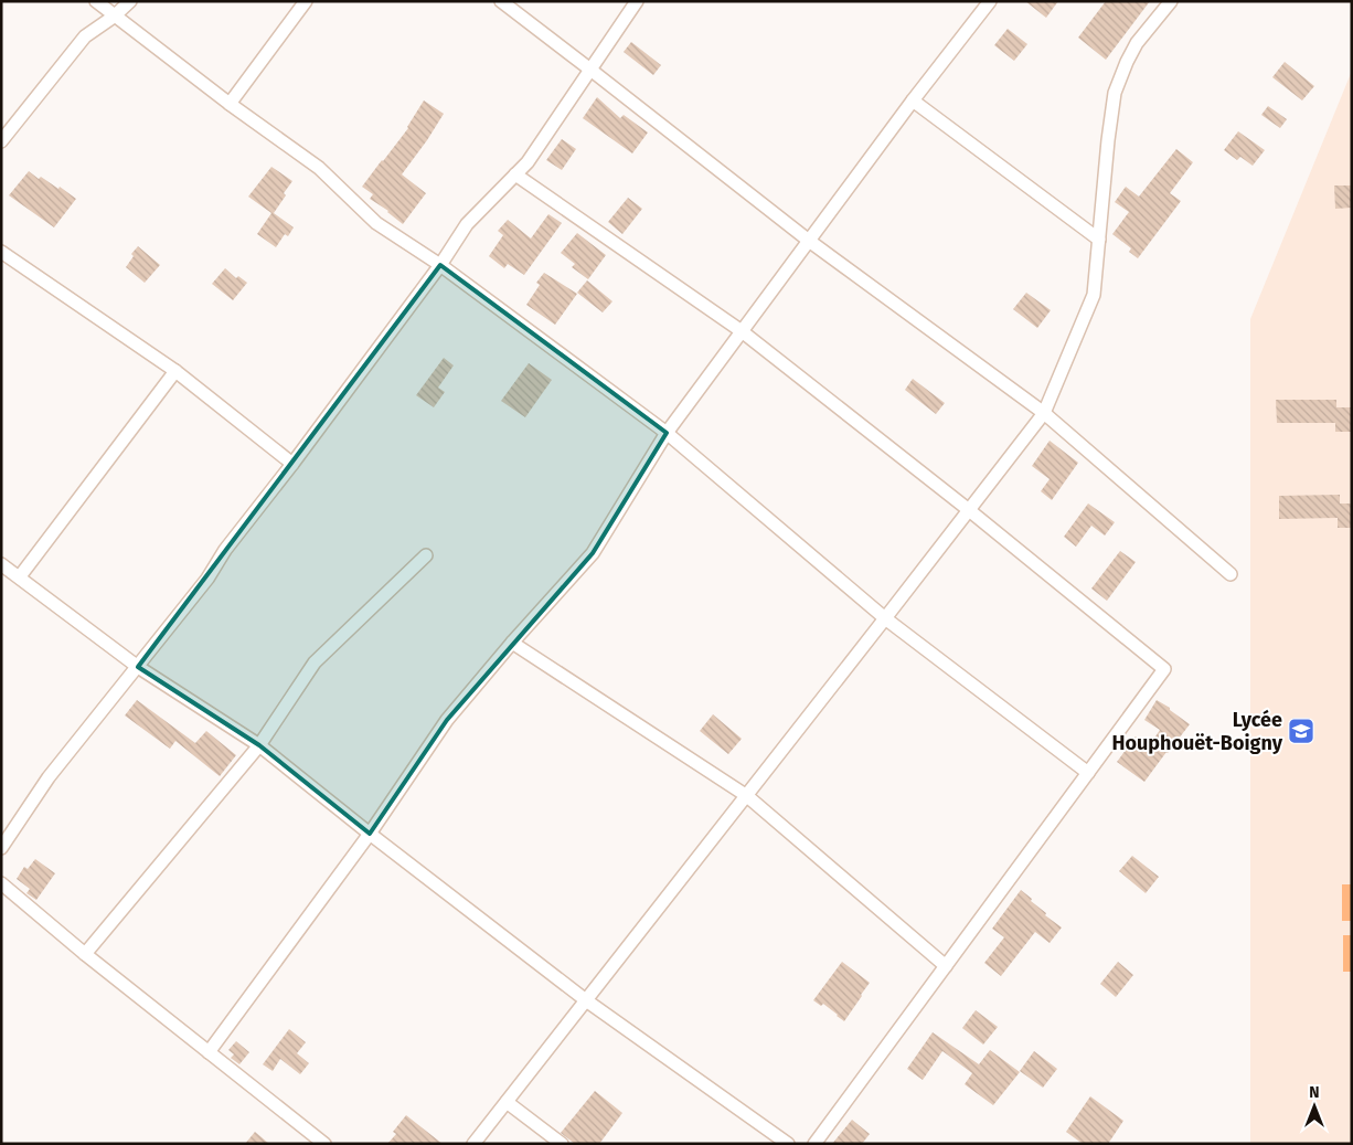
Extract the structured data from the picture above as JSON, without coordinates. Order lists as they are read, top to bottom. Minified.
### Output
{"places":{"school or university":["Lycée Houphouët-Boigny"]},"north":"top"}
